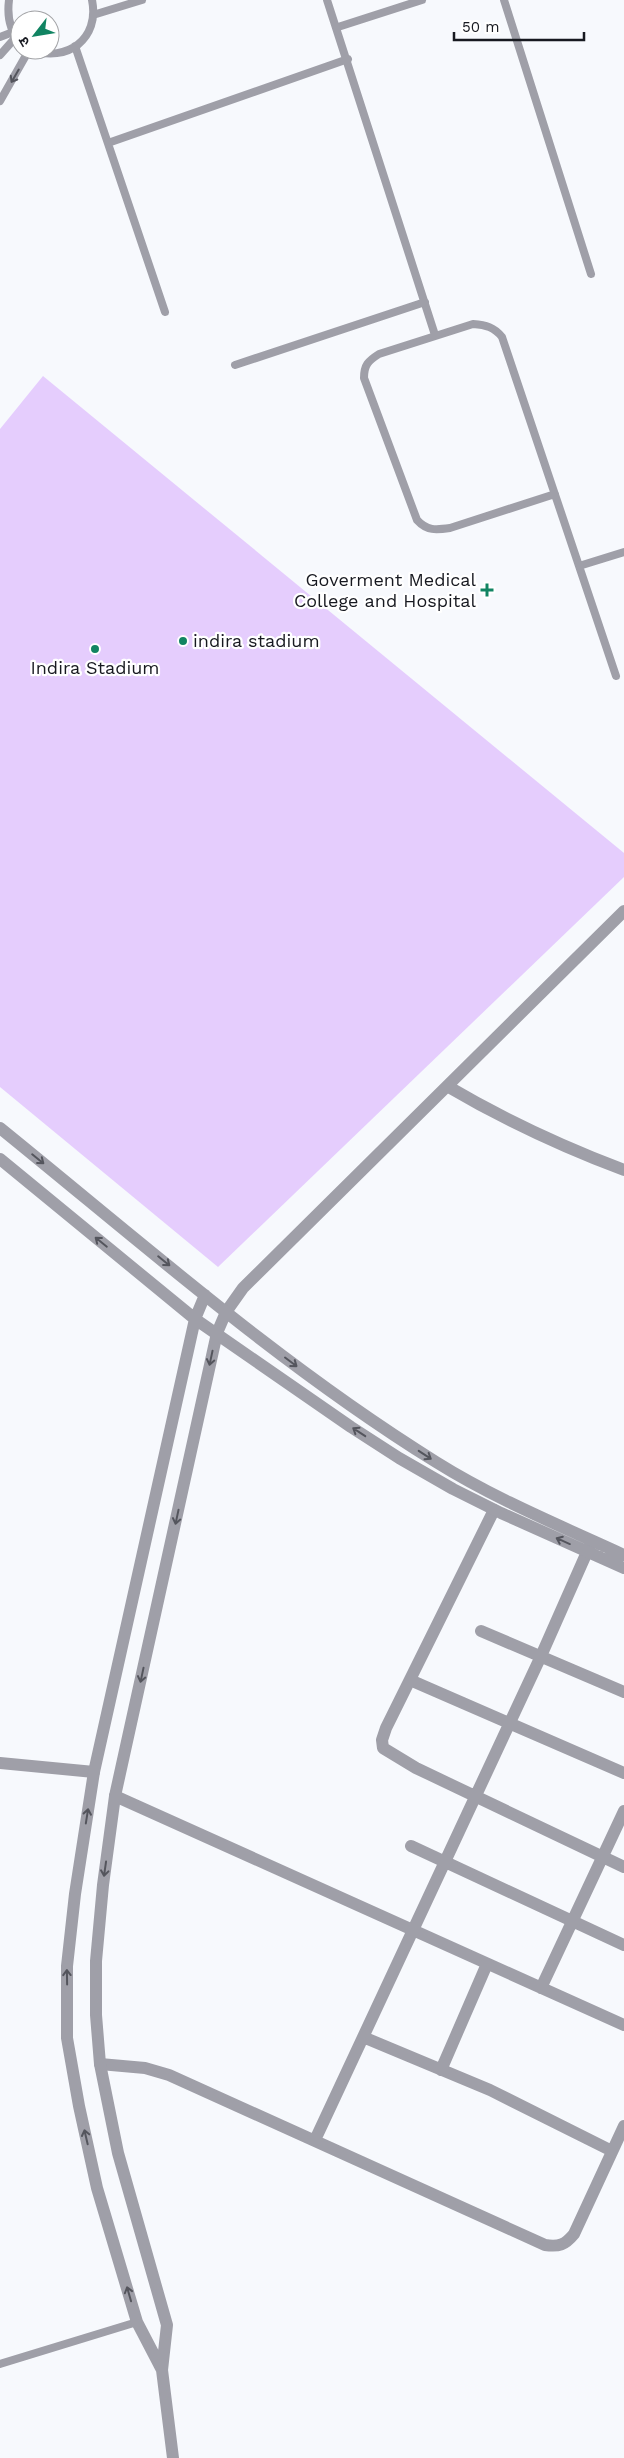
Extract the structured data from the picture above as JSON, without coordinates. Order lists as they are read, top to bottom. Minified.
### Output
{"places":{"health":["Goverment Medical College and Hospital"],"other":["indira stadium","Indira Stadium"]},"scale_bar":"50 m","north":"bottom left"}
